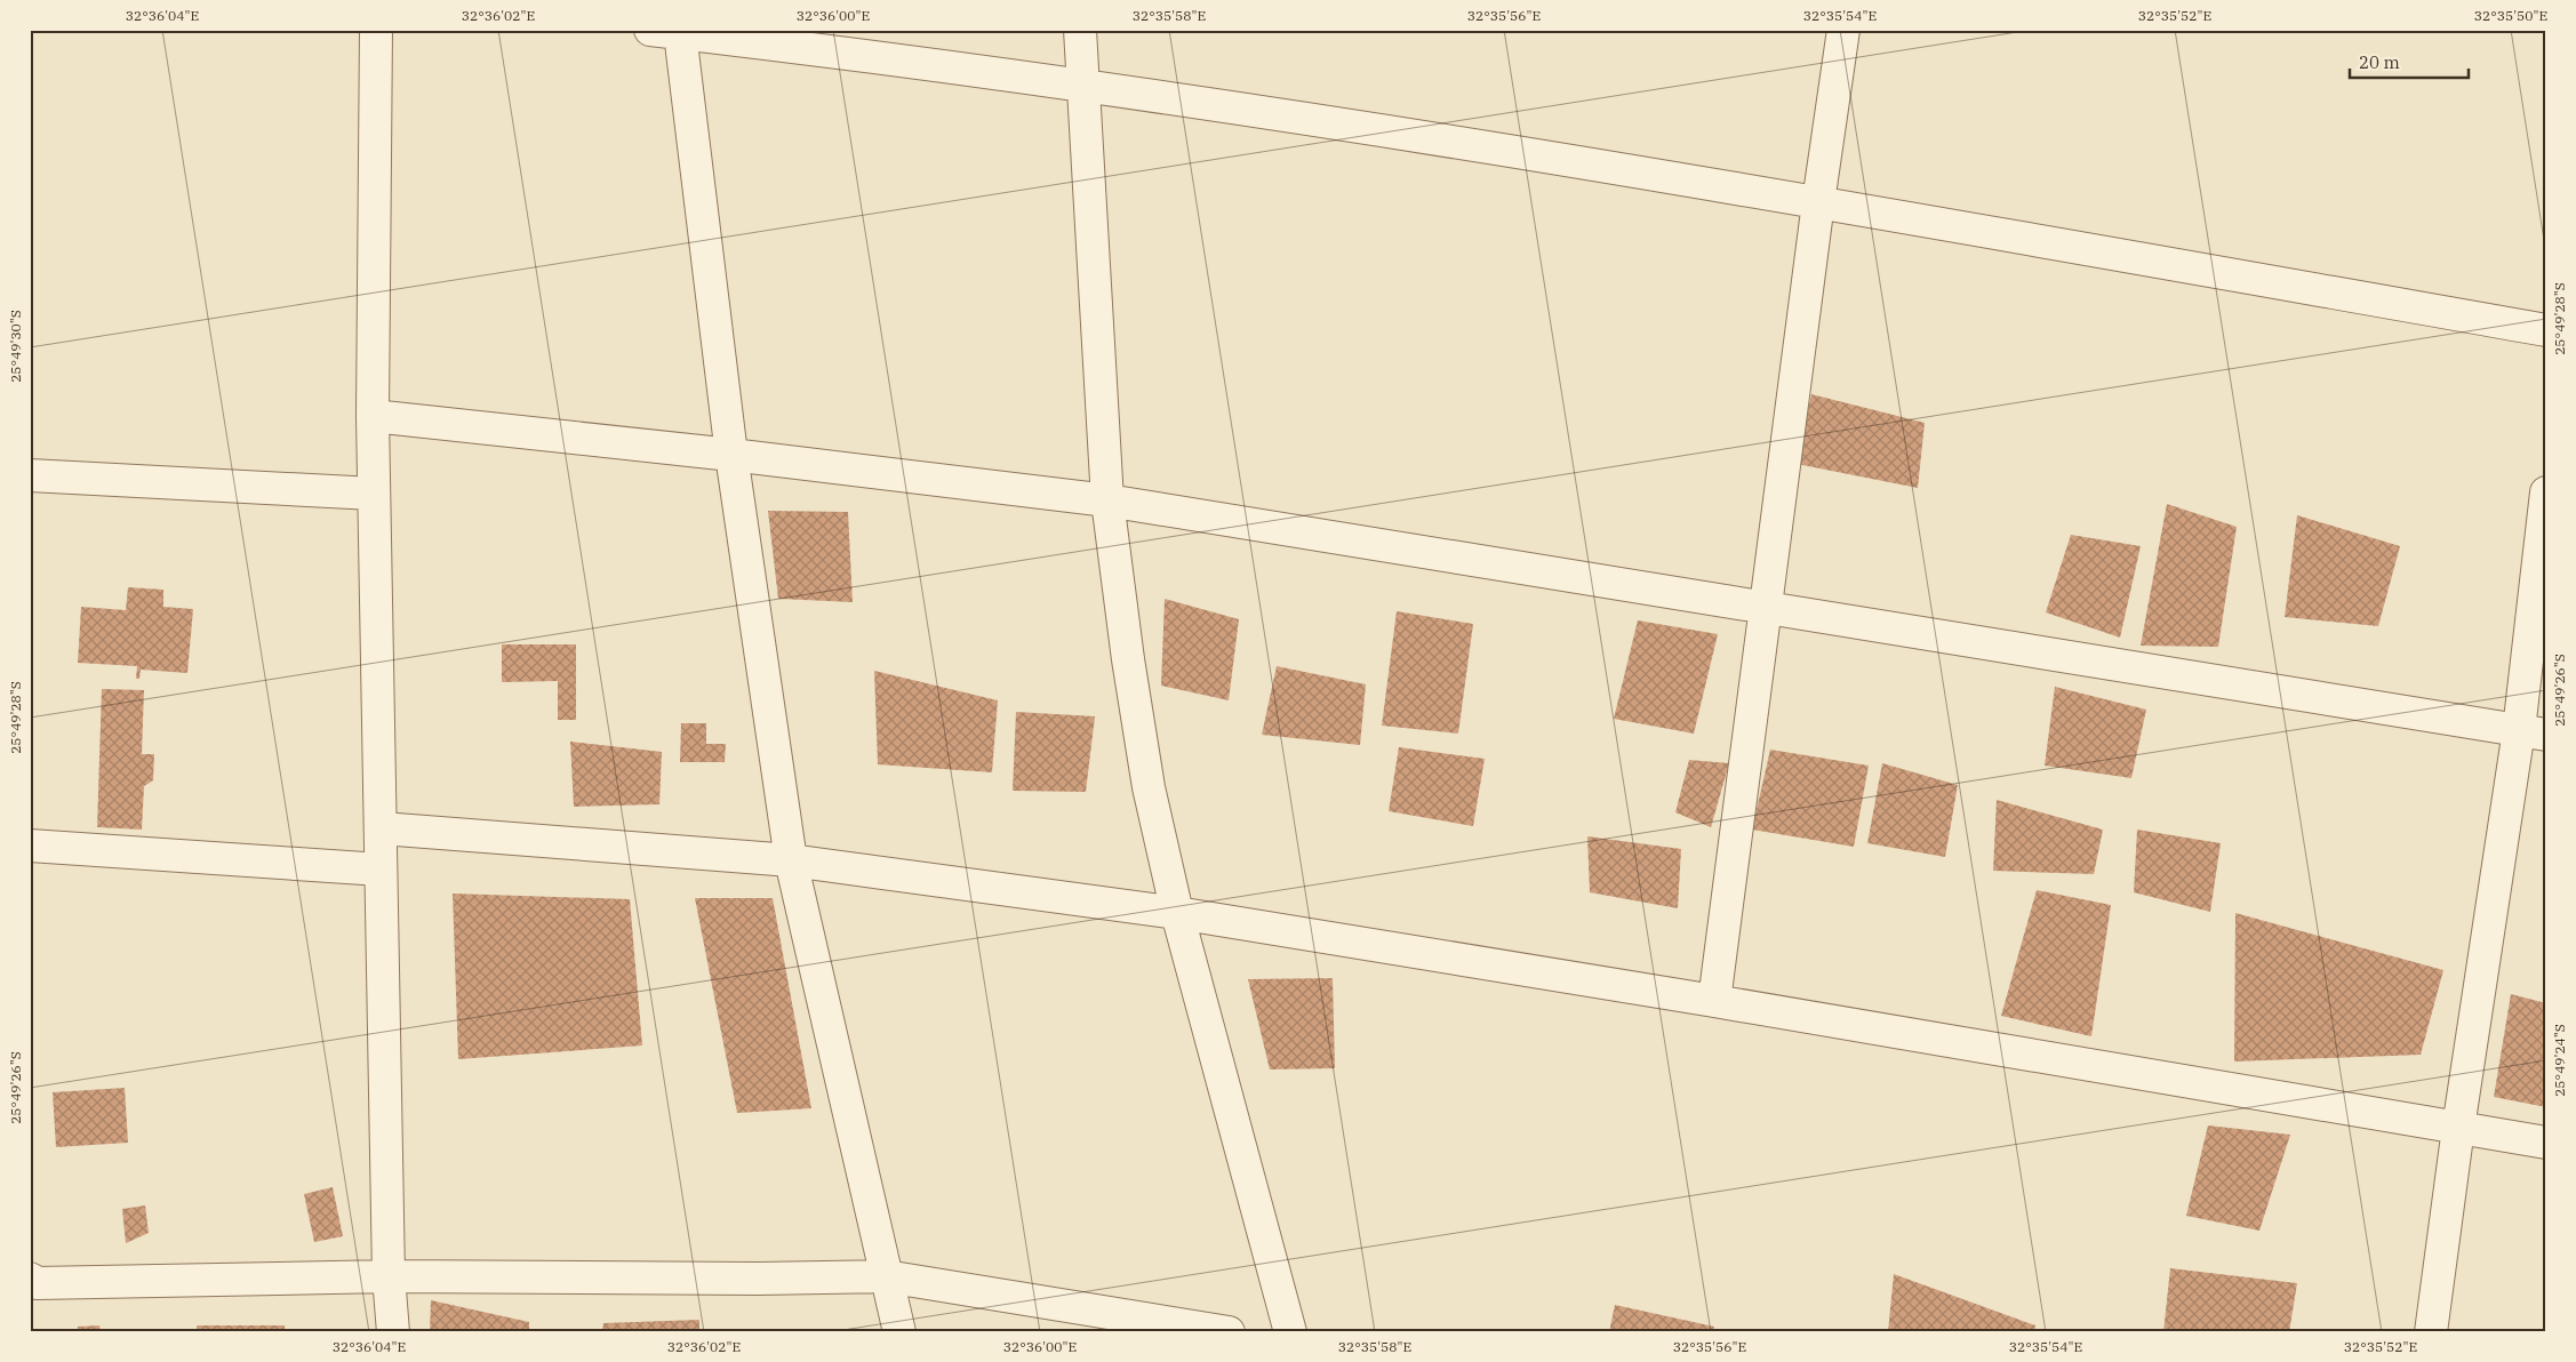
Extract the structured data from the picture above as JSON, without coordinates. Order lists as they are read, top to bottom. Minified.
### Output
{"scale_bar":"20 m","coordinates":["32°36'04\"E","32°36'02\"E","32°36'00\"E","32°35'58\"E","32°35'56\"E","32°35'54\"E","32°35'52\"E","32°35'50\"E","25°49'28\"S","25°49'30\"S","25°49'26\"S","25°49'24\"S"]}
